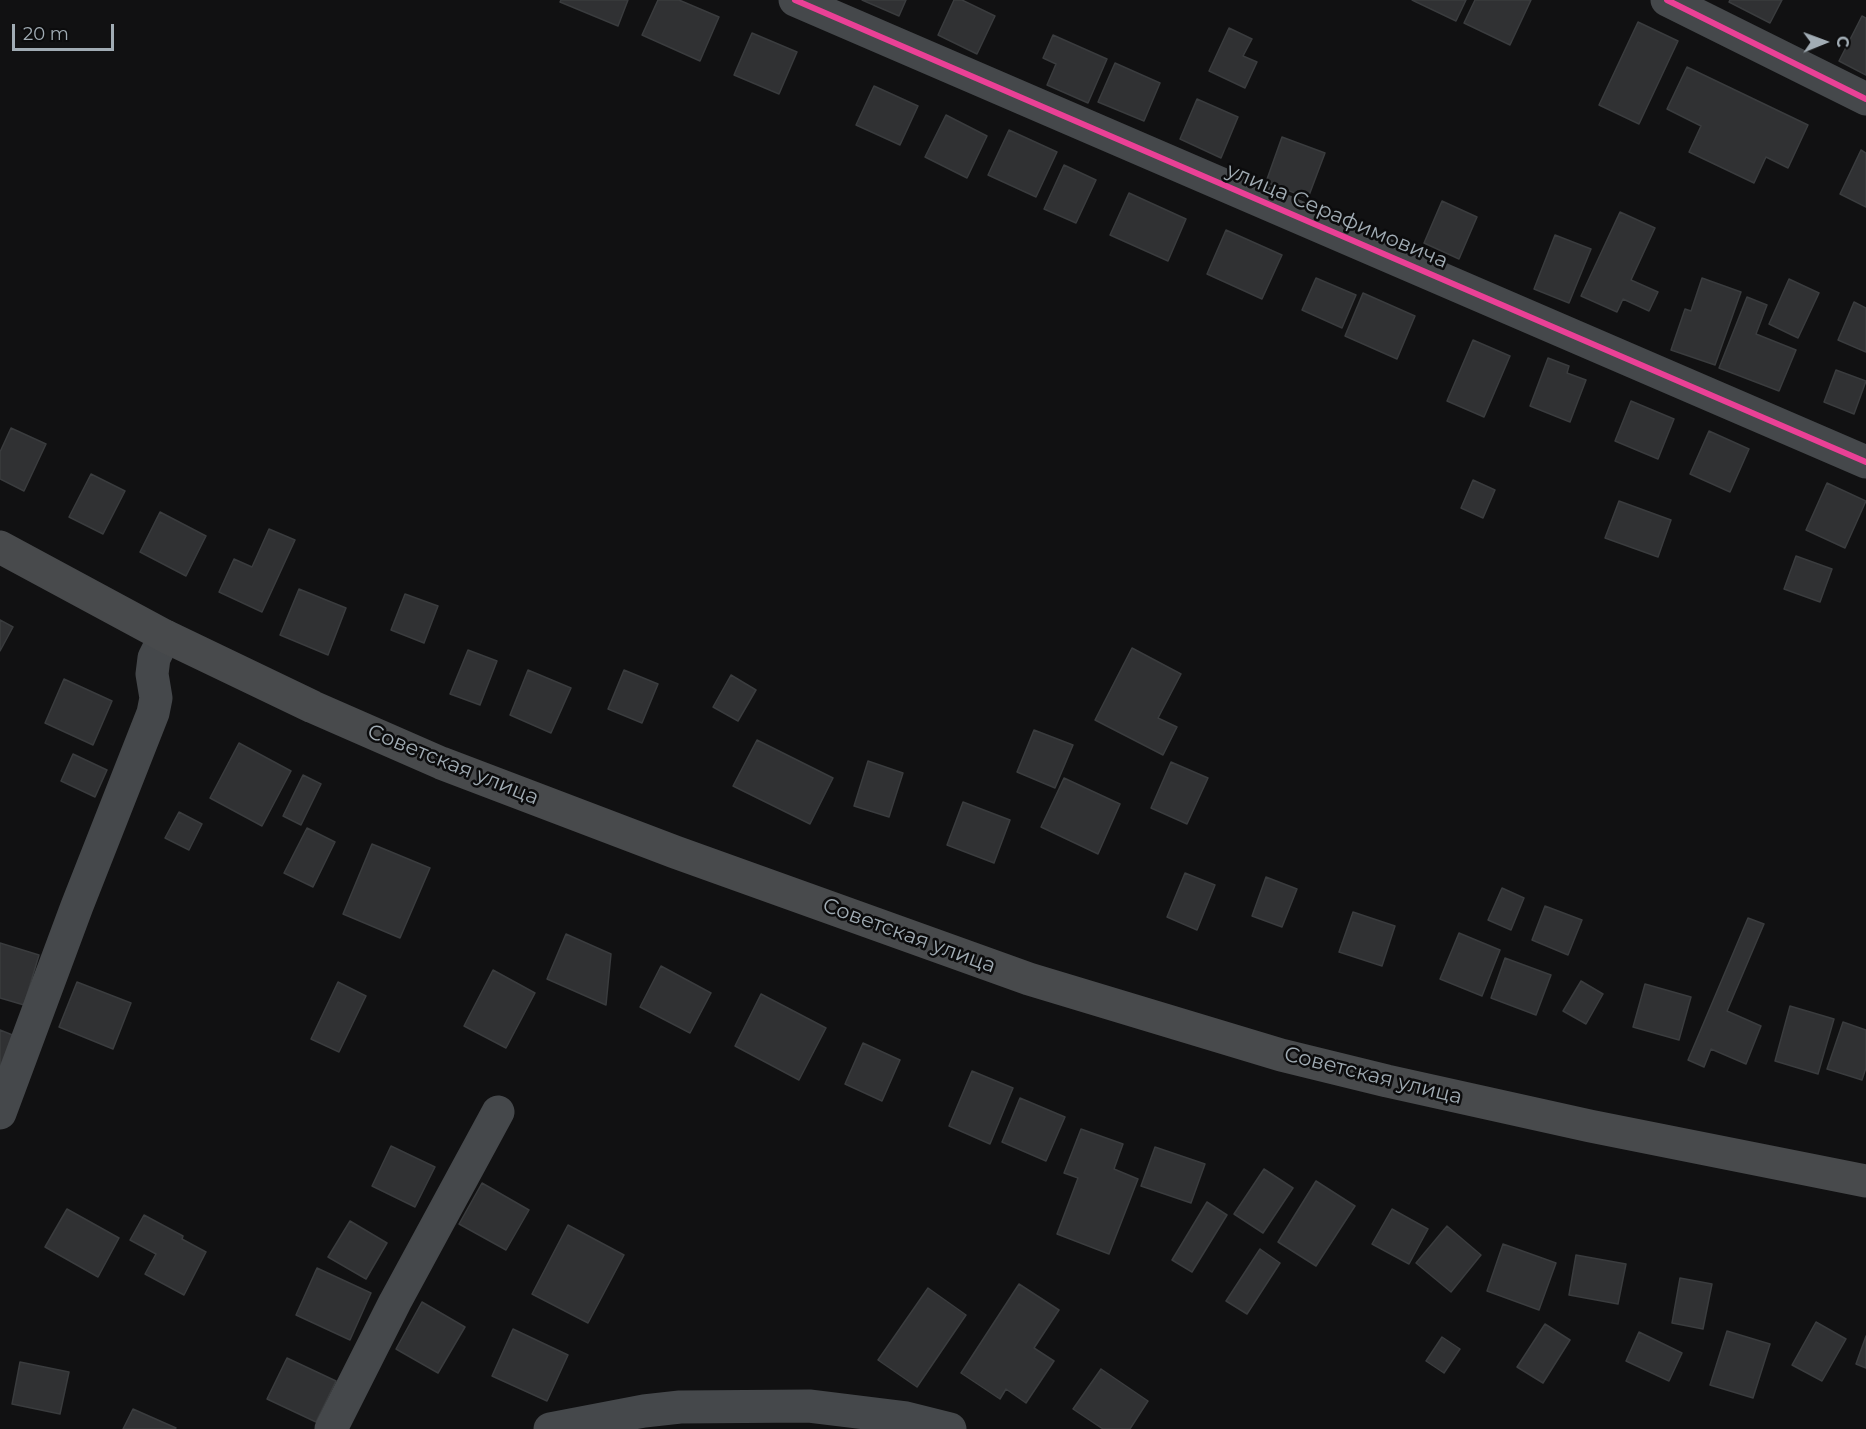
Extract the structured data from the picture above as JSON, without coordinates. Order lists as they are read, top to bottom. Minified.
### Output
{"streets":{"main road":["Советская улица"],"street":["улица Серафимовича"]},"scale_bar":"20 m","north":"right"}
